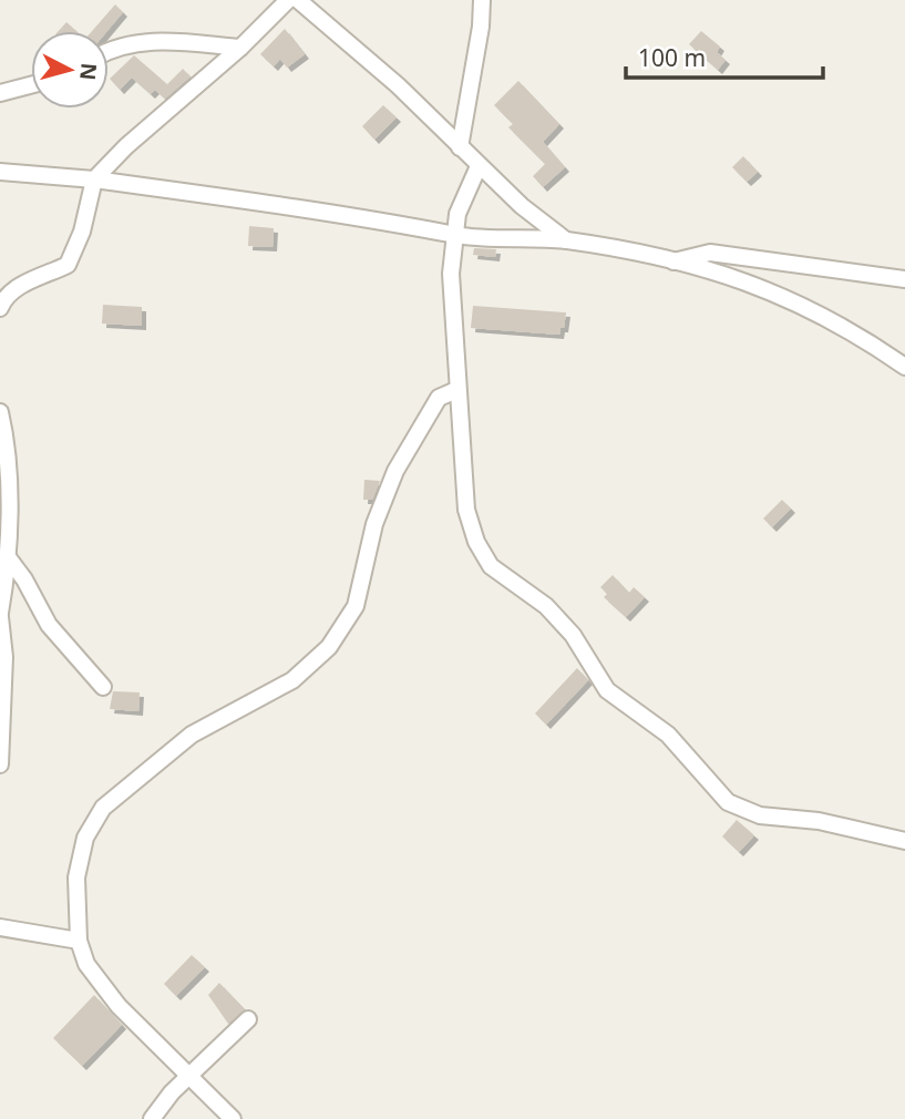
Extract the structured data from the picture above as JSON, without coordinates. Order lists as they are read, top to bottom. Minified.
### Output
{"scale_bar":"100 m","north":"right"}
